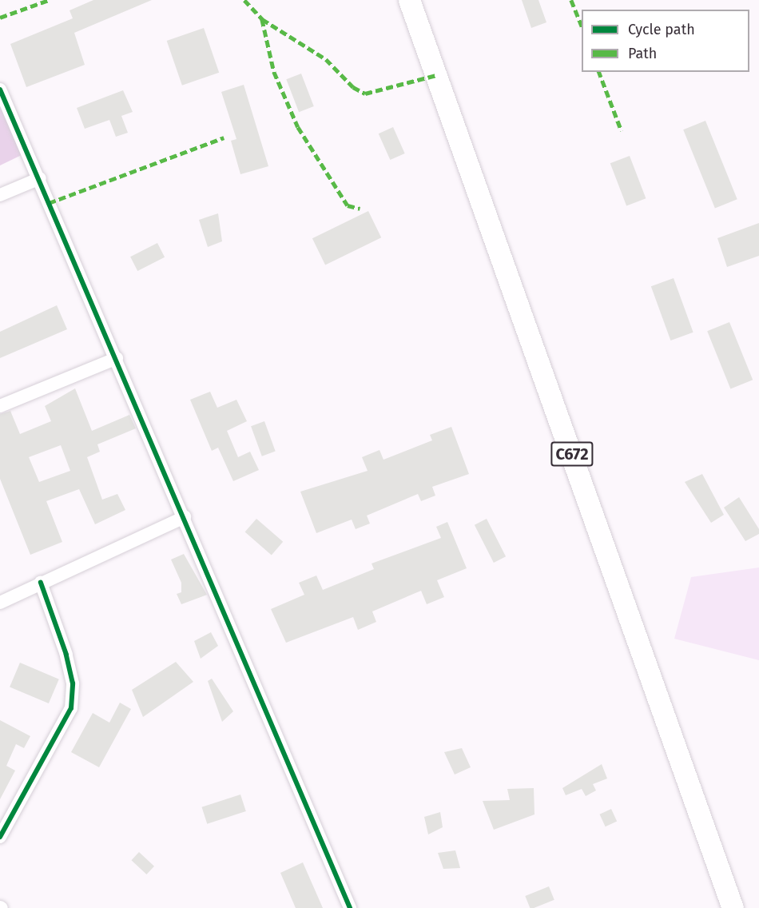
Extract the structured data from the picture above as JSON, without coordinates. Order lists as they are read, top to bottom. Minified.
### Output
{"streets":{"main road":["C672"]},"legend":["Cycle path","Path"]}
